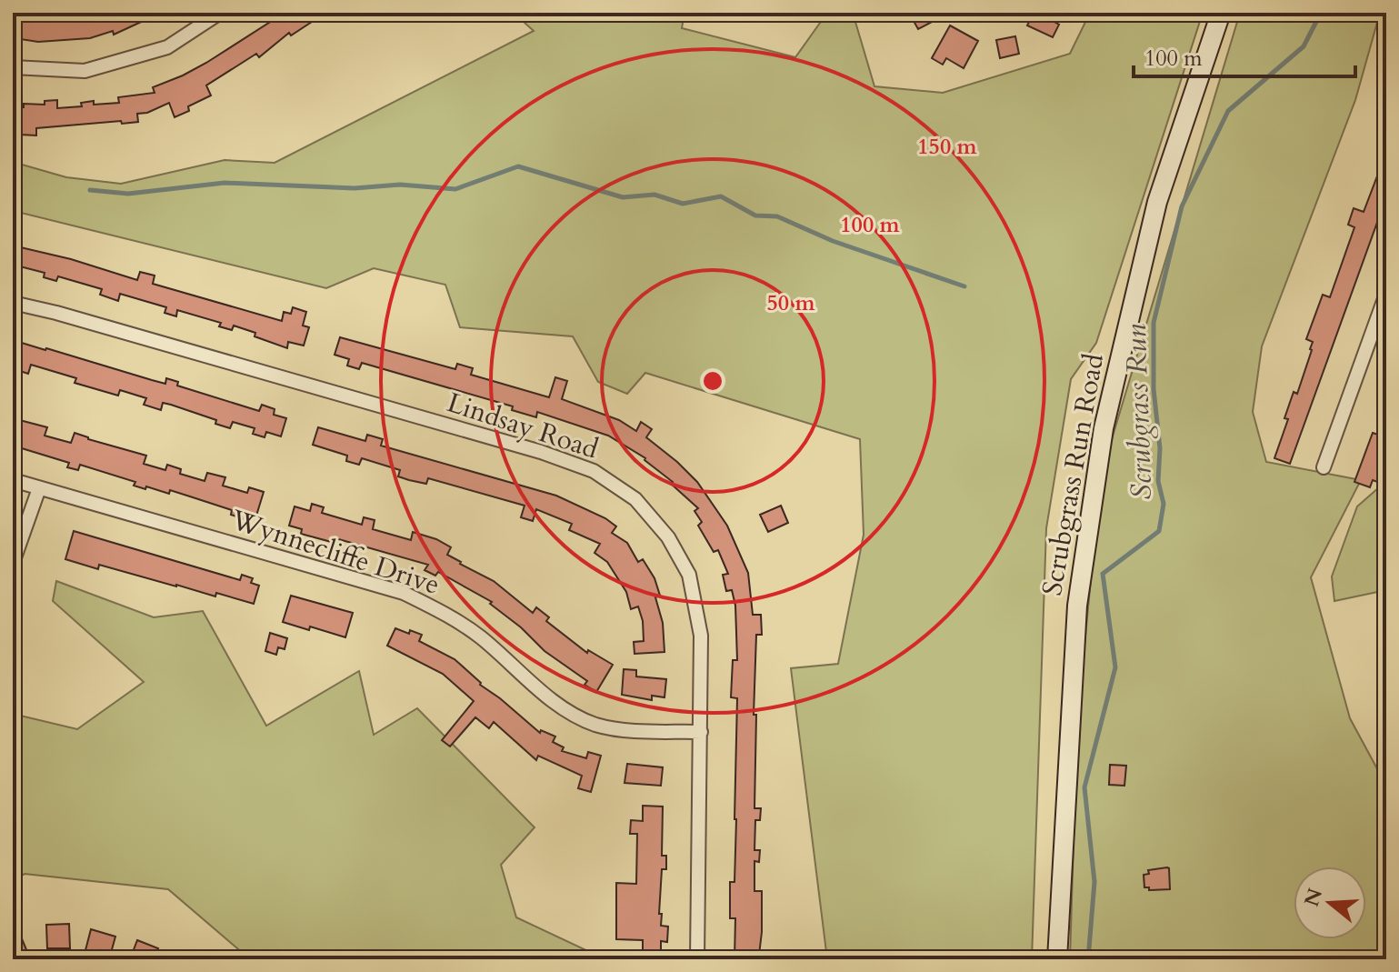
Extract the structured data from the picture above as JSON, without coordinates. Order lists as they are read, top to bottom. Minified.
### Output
{"streets":{"street":["Lindsay Road","Scrubgrass Run Road","Wynnecliffe Drive"]},"crossings":[["Lindsay Road","Wynnecliffe Drive"]],"water":["Scrubgrass Run"],"scale_bar":"100 m","north":"left","rings":["150 m","100 m","50 m"]}
